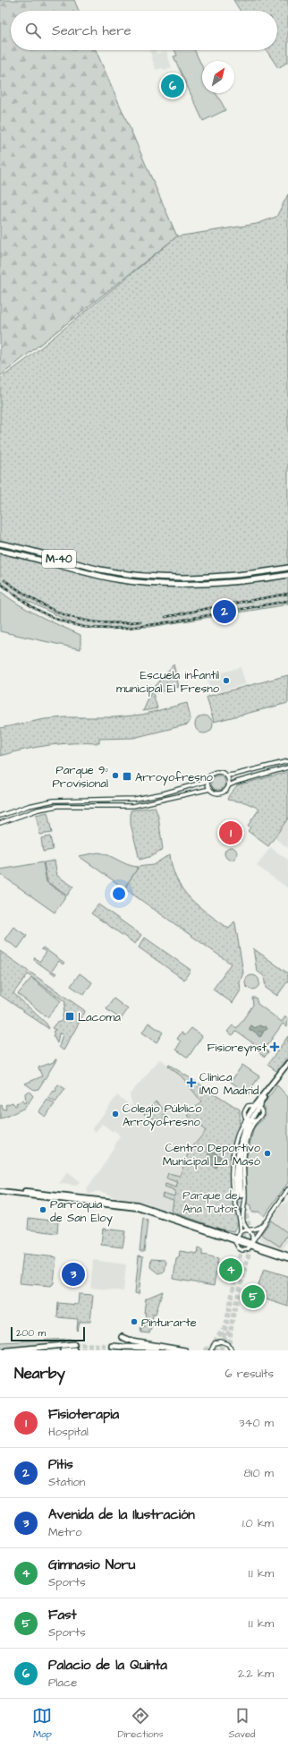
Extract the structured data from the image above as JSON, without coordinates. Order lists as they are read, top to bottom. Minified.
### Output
{"streets":{"highway":["M-40"]},"parks":["Parque de Ana Tutor"],"places":{"other":["Escuela infantil municipal El Fresno","Parque 9º Provisional","Colegio Público Arroyofresno","Centro Deportivo Municipal La Masó","Parroquia de San Eloy","Pinturarte"],"transit":["Arroyofresno","Lacoma"],"health":["Fisioreynst","Clínica IMO Madrid"]},"scale_bar":"200 m","north":"top right","page":{"search":"Search here","pins":["6","2","1","4","3","5"],"scale":"200 m","heading":["Nearby","6 results"],"list":[{"mark":"1","name":"Fisioterapia","note":"Hospital","value":"340 m"},{"mark":"2","name":"Pitis","note":"Station","value":"810 m"},{"mark":"3","name":"Avenida de la Ilustración","note":"Metro","value":"1.0 km"},{"mark":"4","name":"Gimnasio Noru","note":"Sports","value":"1.1 km"},{"mark":"5","name":"Fast","note":"Sports","value":"1.1 km"},{"mark":"6","name":"Palacio de la Quinta","note":"Place","value":"2.2 km"}],"nav":["Map","Directions","Saved"]}}
